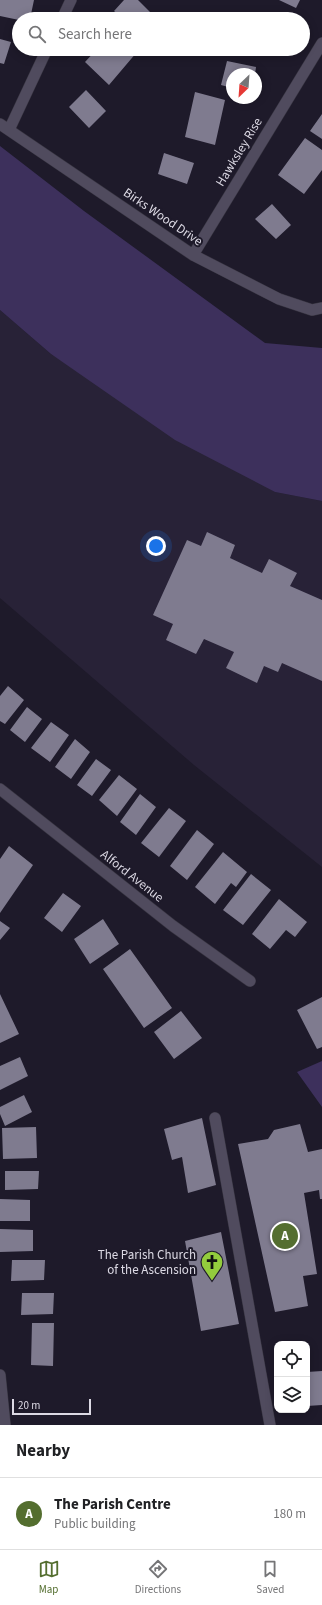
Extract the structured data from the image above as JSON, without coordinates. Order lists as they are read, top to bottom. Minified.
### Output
{"streets":{"street":["Hawksley Rise","Birks Wood Drive","Alford Avenue"]},"crossings":[["Hawksley Rise","Birks Wood Drive"]],"places":{"church":["The Parish Church of the Ascension"]},"scale_bar":"20 m","north":"bottom left","page":{"search":"Search here","pins":"A","scale":"20 m","heading":"Nearby","list":[{"mark":"A","name":"The Parish Centre","note":"Public building","value":"180 m"}],"nav":["Map","Directions","Saved"]}}
